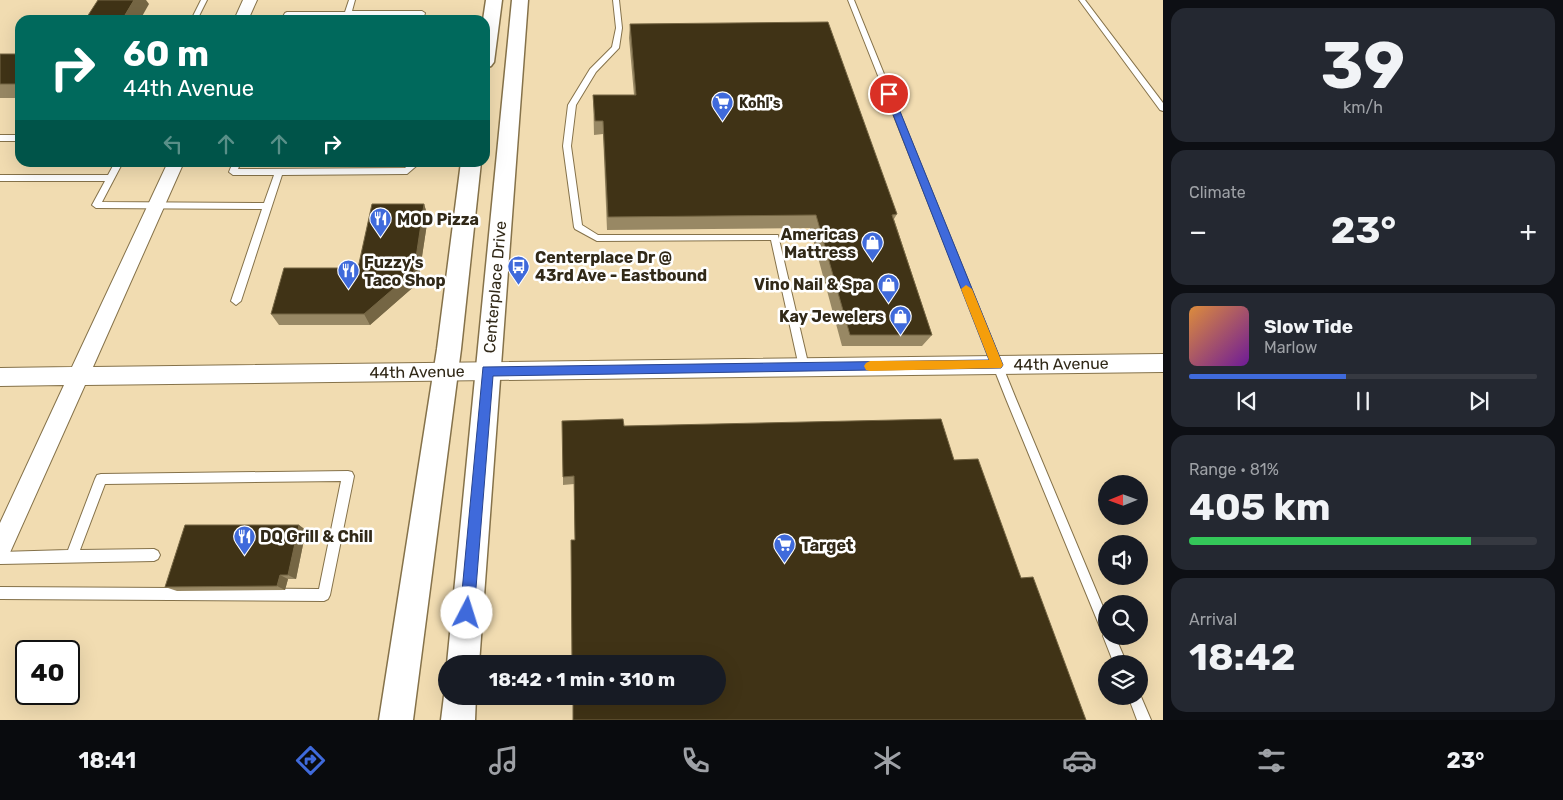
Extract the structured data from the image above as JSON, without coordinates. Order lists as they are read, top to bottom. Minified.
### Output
{"streets":{"street":["Centerplace Drive","44th Avenue"]},"crossings":[["Centerplace Drive","44th Avenue"]],"places":{"supermarket":["Kohl's","Target"],"restaurant":["MOD Pizza","Fuzzy's Taco Shop","DQ Grill & Chill"],"shop":["Americas Mattress","Vino Nail & Spa","Kay Jewelers"],"bus stop":["Centerplace Dr @ 43rd Ave - Eastbound"]},"north":"left","page":{"tile":[["39","km/h"],"Climate",["Range · 81%","405 km"],["Arrival","18:42"]],"turn":["60 m","44th Avenue"],"heat":["−","23°","+"],"song":["Slow Tide","Marlow"],"limit":"40","trip":"18:42 · 1 min · 310 m","tabs":["18:41","23°"]}}
